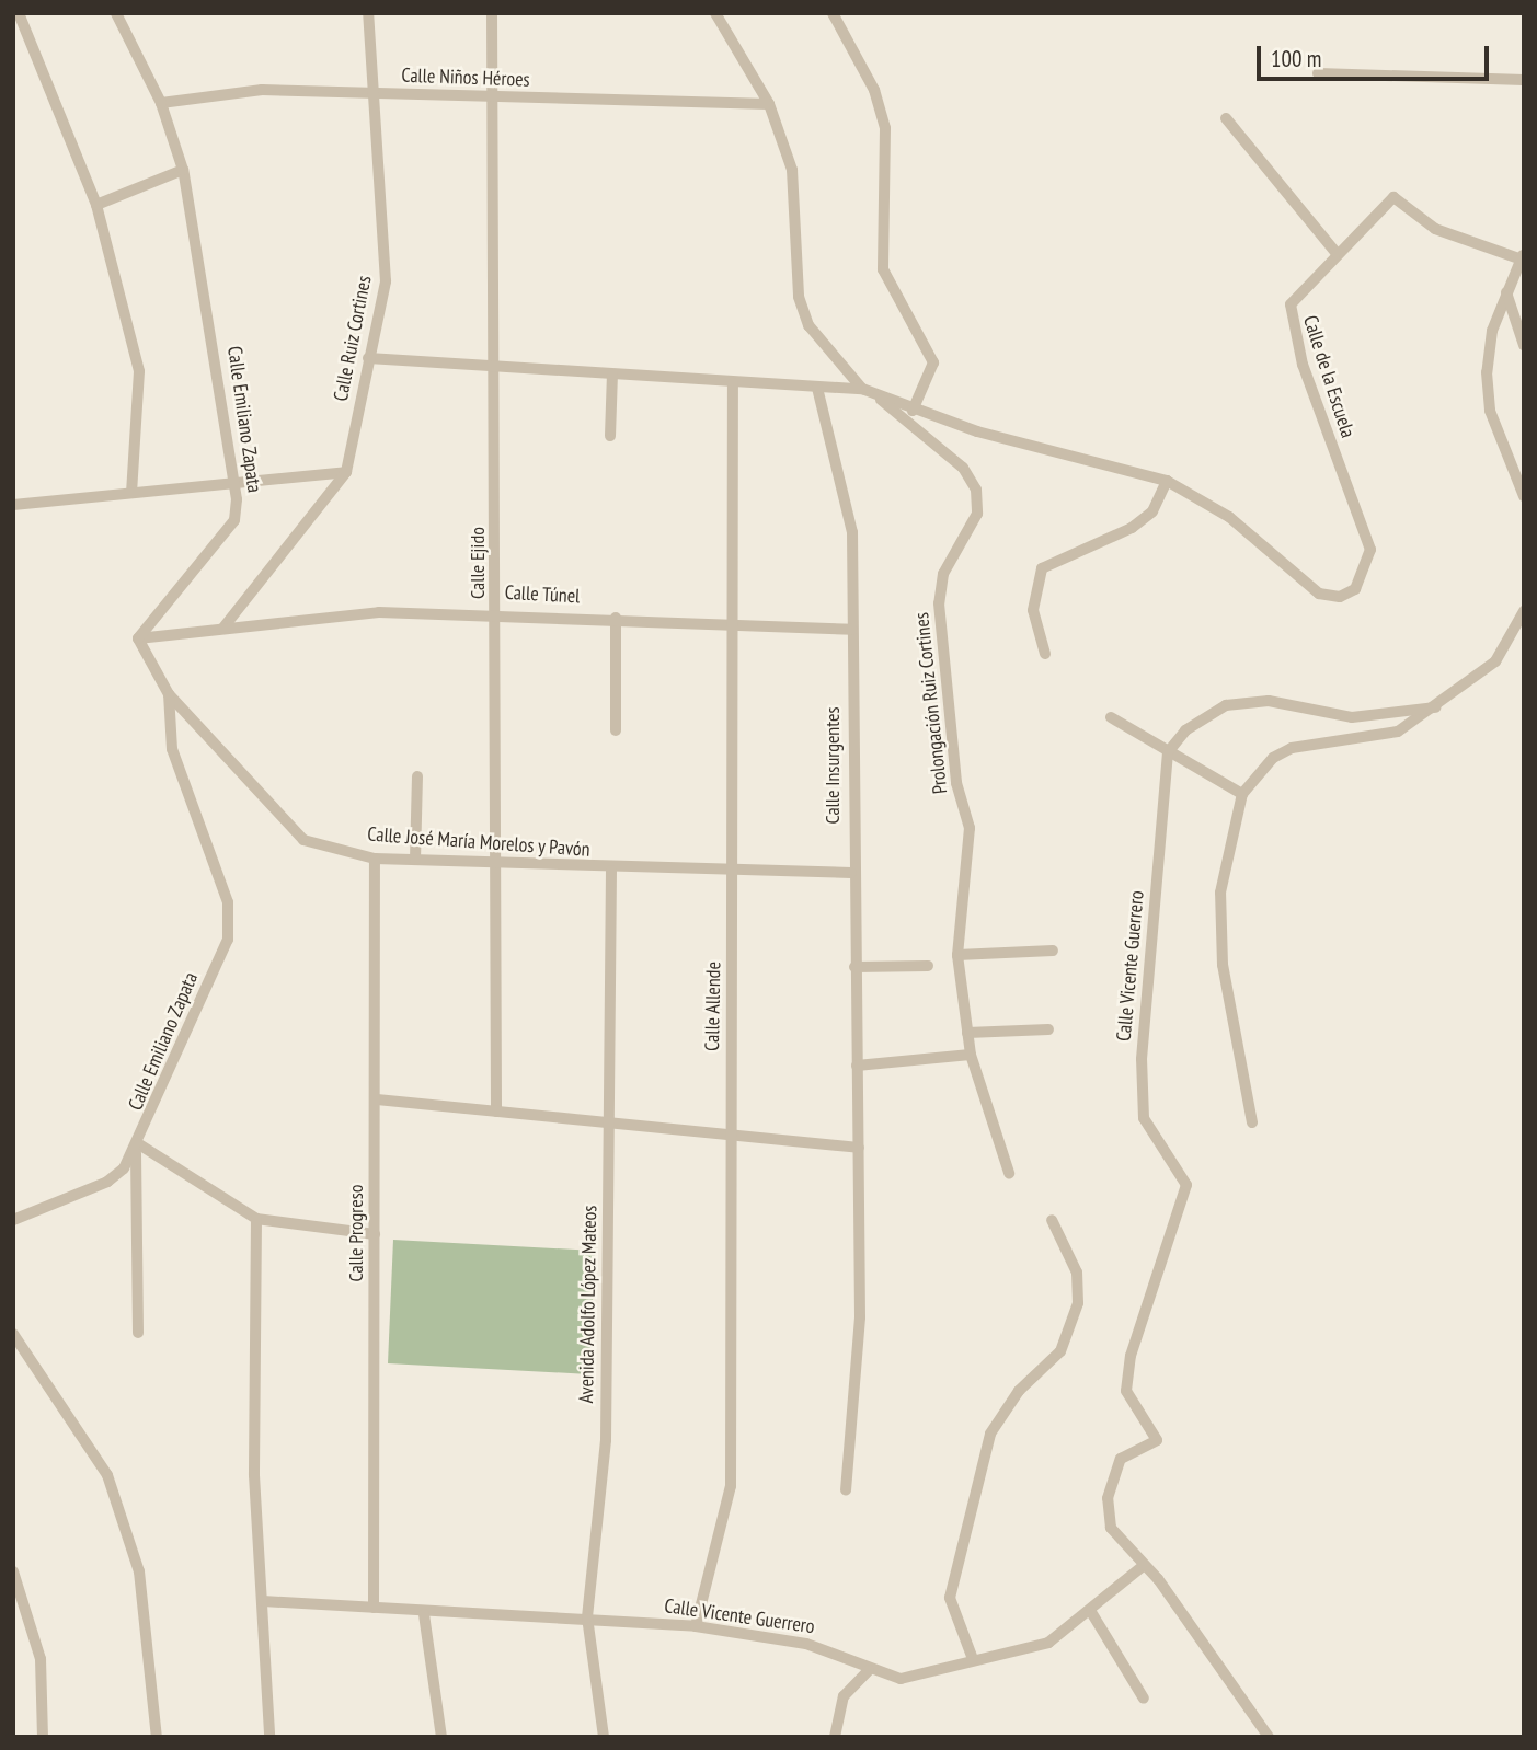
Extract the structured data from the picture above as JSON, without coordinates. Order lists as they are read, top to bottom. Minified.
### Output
{"streets":{"street":["Calle Niños Héroes","Calle Ruiz Cortines","Calle de la Escuela","Calle Emiliano Zapata","Calle Ejido","Calle Túnel","Prolongación Ruiz Cortines","Calle Insurgentes","Calle José María Morelos y Pavón","Calle Vicente Guerrero","Calle Allende","Calle Progreso","Avenida Adolfo López Mateos"]},"crossings":[["Calle Niños Héroes","Calle Ruiz Cortines"],["Calle Niños Héroes","Calle Emiliano Zapata"],["Calle Niños Héroes","Calle Ejido"],["Calle Ruiz Cortines","Calle Túnel"],["Calle Emiliano Zapata","Calle Túnel"],["Calle Emiliano Zapata","Calle José María Morelos y Pavón"],["Calle Ejido","Calle Túnel"],["Calle Ejido","Calle José María Morelos y Pavón"],["Calle Túnel","Calle Insurgentes"],["Calle Túnel","Calle Allende"],["Calle Insurgentes","Calle José María Morelos y Pavón"],["Calle José María Morelos y Pavón","Calle Allende"],["Calle José María Morelos y Pavón","Calle Progreso"],["Calle José María Morelos y Pavón","Avenida Adolfo López Mateos"],["Calle Vicente Guerrero","Calle Allende"],["Calle Vicente Guerrero","Calle Progreso"],["Calle Vicente Guerrero","Avenida Adolfo López Mateos"]],"scale_bar":"100 m"}
